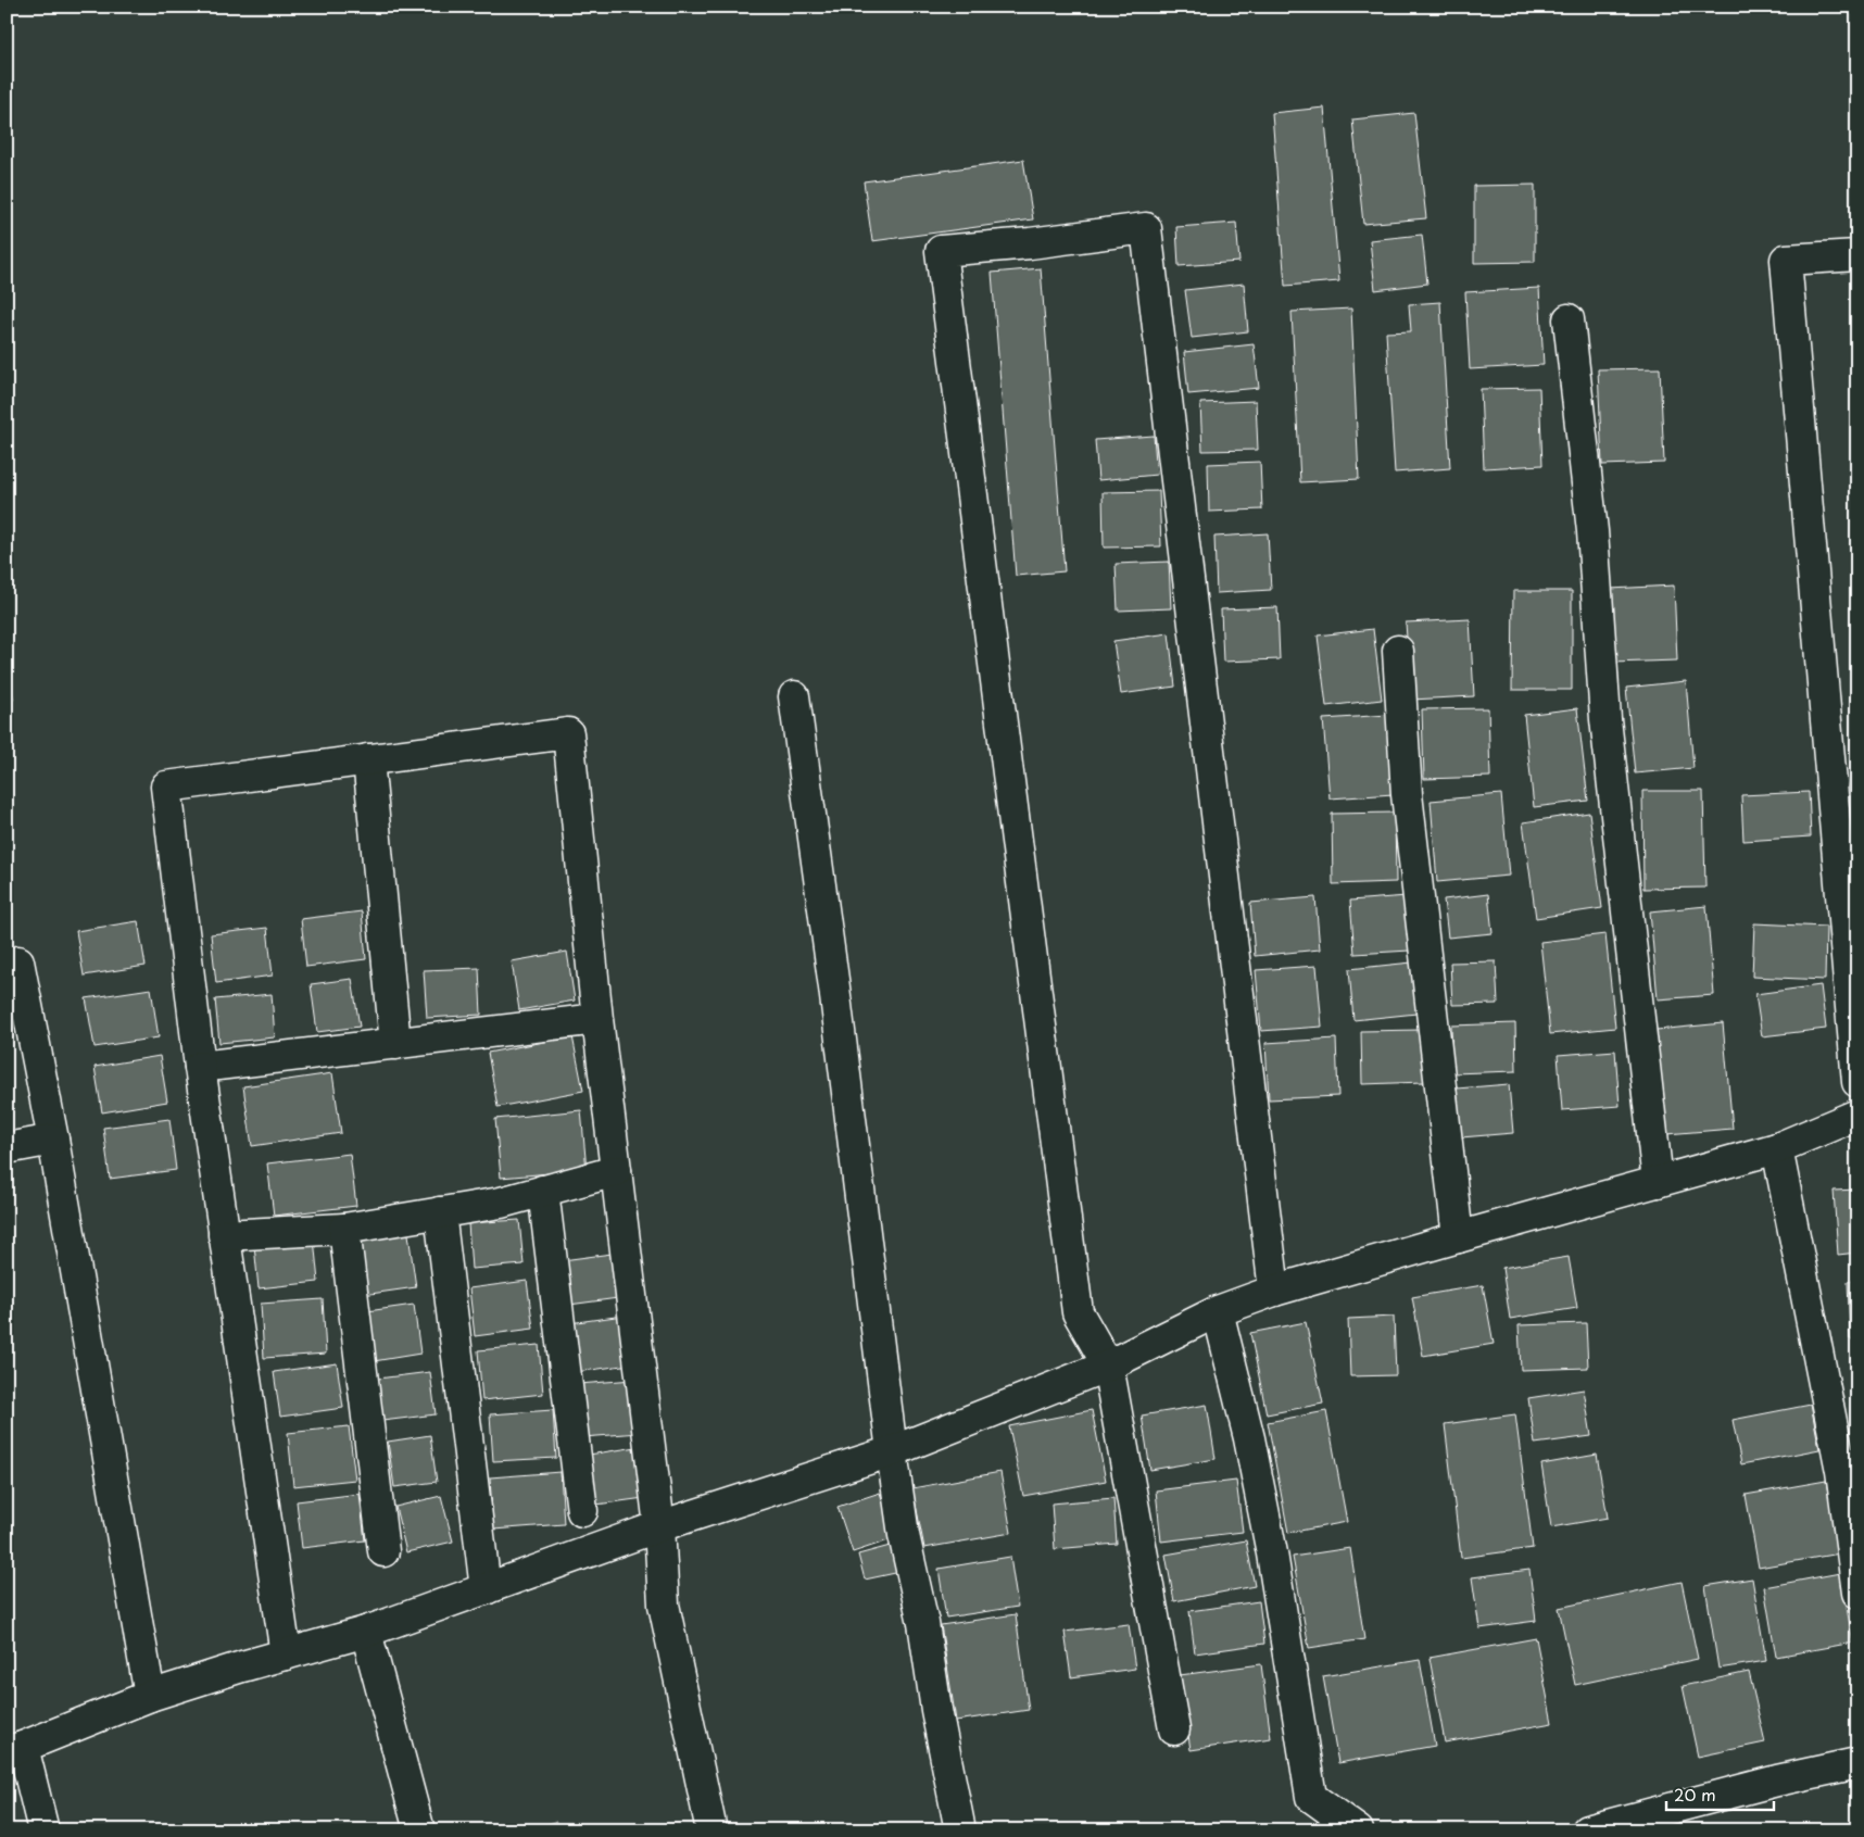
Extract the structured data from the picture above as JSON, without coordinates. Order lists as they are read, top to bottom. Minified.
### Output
{"scale_bar":"20 m"}
